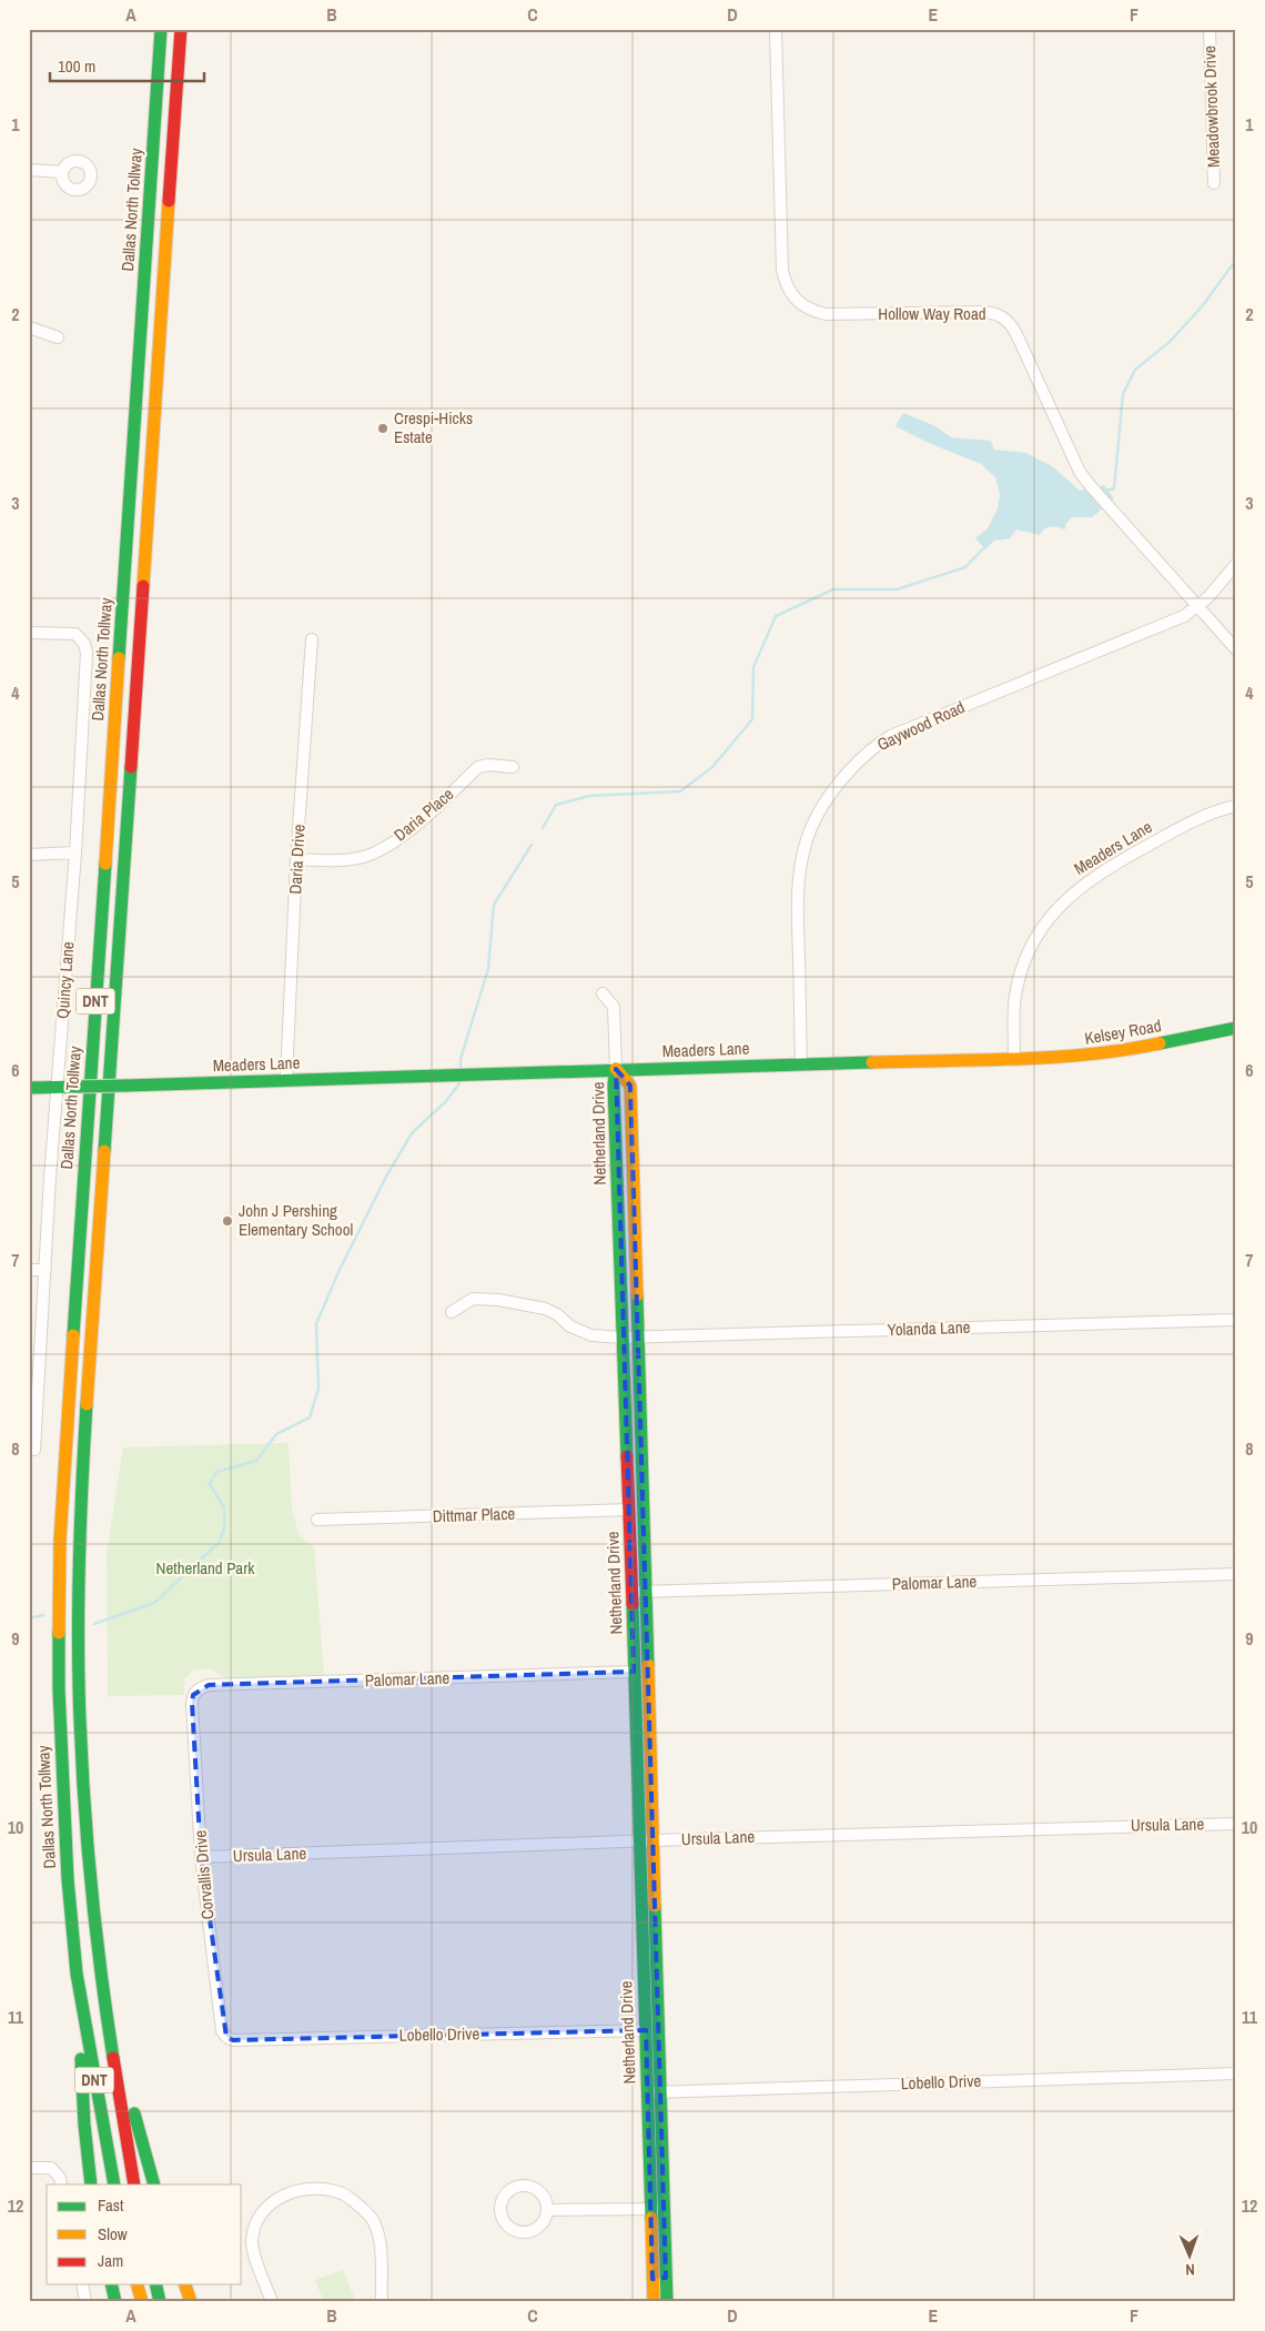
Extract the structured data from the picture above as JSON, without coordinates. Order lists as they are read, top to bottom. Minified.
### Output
{"streets":{"main road":["Dallas North Tollway","Meaders Lane","DNT","Kelsey Road","Netherland Drive"],"street":["Meadowbrook Drive","Hollow Way Road","Gaywood Road","Daria Place","Daria Drive","Quincy Lane","Yolanda Lane","Dittmar Place","Palomar Lane","Ursula Lane","Corvallis Drive","Lobello Drive"]},"crossings":[["Hollow Way Road","Gaywood Road"],["Gaywood Road","Meaders Lane"],["Daria Place","Daria Drive"],["Meaders Lane","Daria Drive"],["Meaders Lane","Quincy Lane"],["Meaders Lane","Kelsey Road"],["Meaders Lane","Netherland Drive"],["Netherland Drive","Yolanda Lane"],["Netherland Drive","Dittmar Place"],["Netherland Drive","Palomar Lane"],["Netherland Drive","Ursula Lane"],["Netherland Drive","Lobello Drive"],["Palomar Lane","Corvallis Drive"],["Ursula Lane","Corvallis Drive"],["Corvallis Drive","Lobello Drive"]],"parks":["Netherland Park"],"places":["Crespi-Hicks Estate","John J Pershing Elementary School"],"legend":["Fast","Slow","Jam"],"scale_bar":"100 m","north":"bottom","grid":{"columns":["A","B","C","D","E","F"],"rows":["1","2","3","4","5","6","7","8","9","10","11","12"]}}
